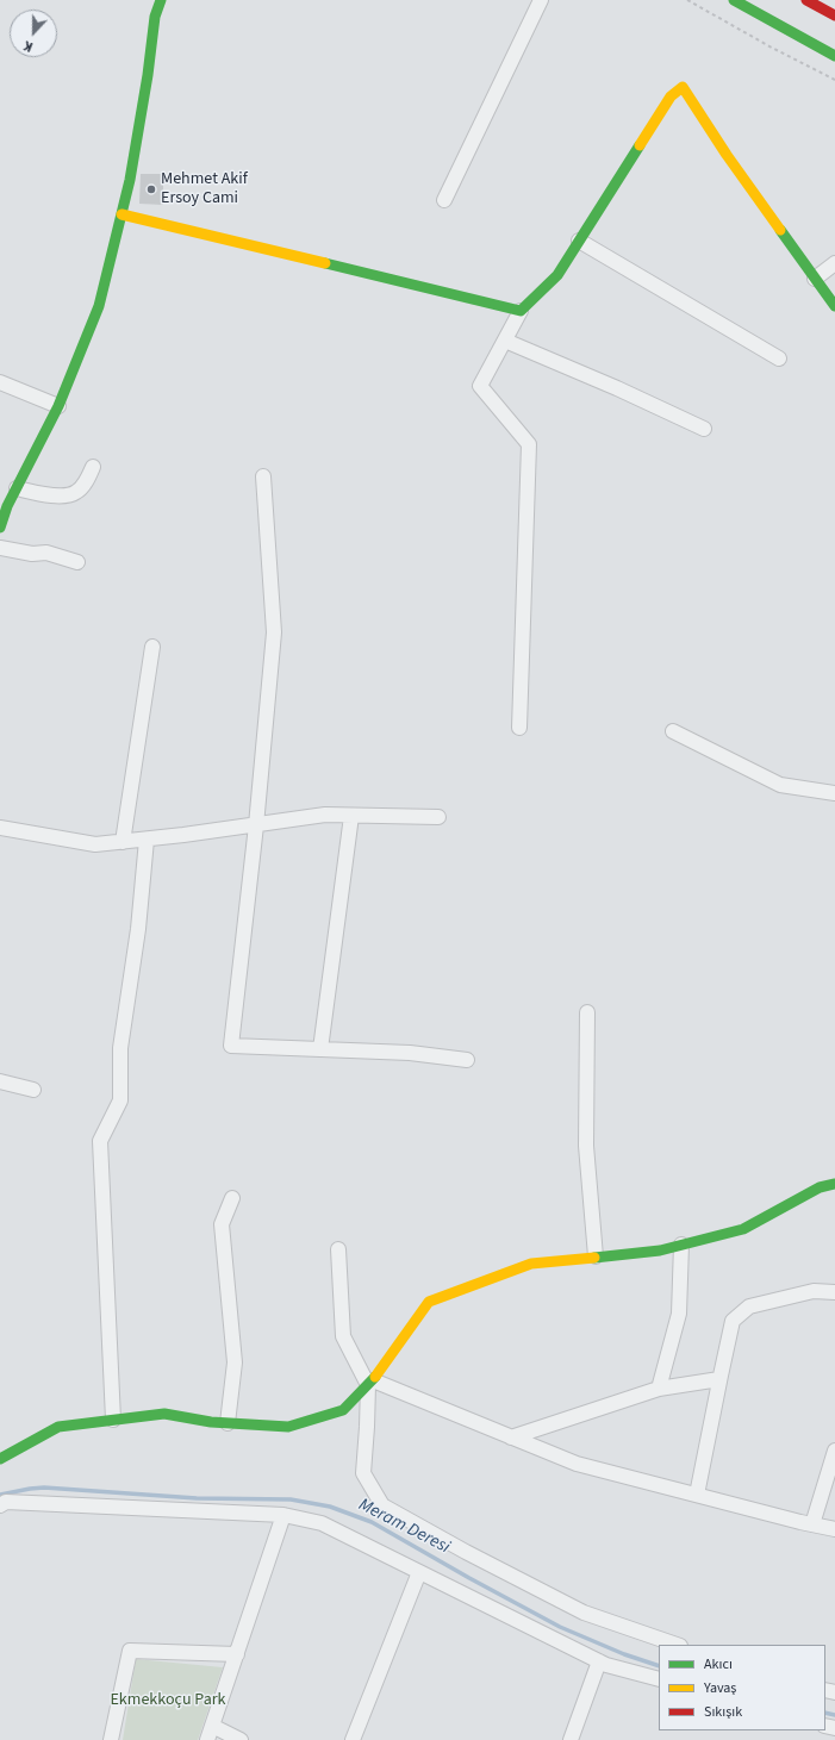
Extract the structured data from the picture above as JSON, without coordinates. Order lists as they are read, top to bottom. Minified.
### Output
{"water":["Meram Deresi"],"parks":["Ekmekkoçu Park"],"places":["Mehmet Akif Ersoy Cami"],"legend":["Akıcı","Yavaş","Sıkışık"],"north":"bottom"}
